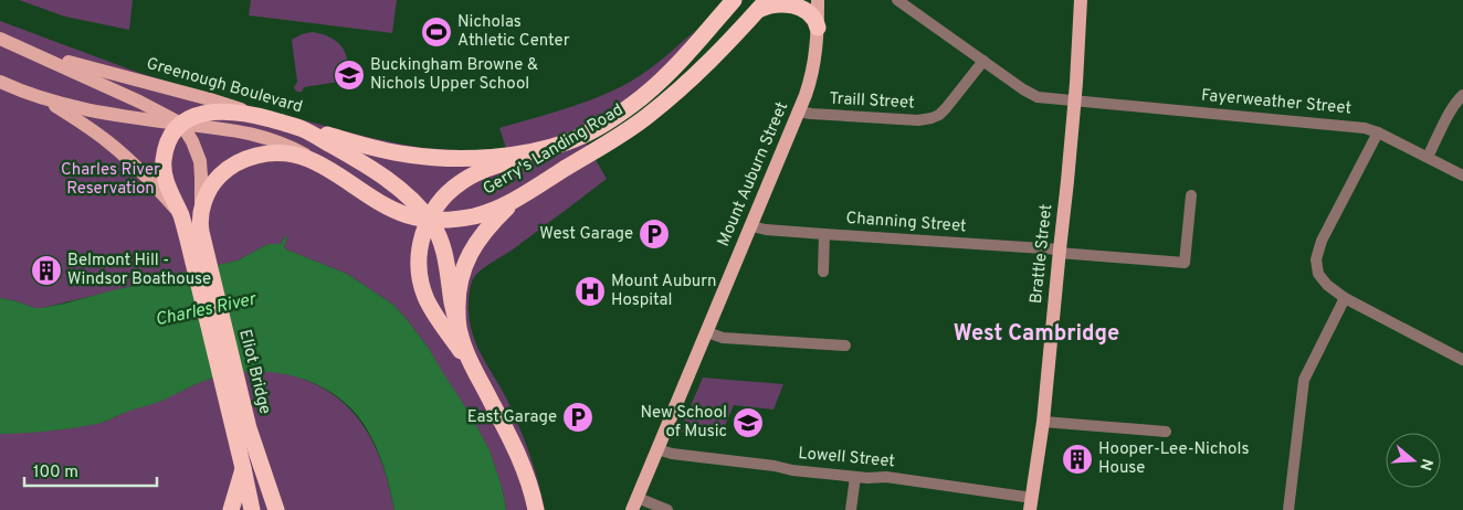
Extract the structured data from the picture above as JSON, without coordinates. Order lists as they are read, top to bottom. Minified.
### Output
{"streets":{"highway":["Greenough Boulevard","Gerry's Landing Road","Eliot Bridge"],"main road":["Mount Auburn Street","Brattle Street"],"street":["Traill Street","Fayerweather Street","Channing Street","Lowell Street"]},"crossings":[["Greenough Boulevard","Gerry's Landing Road"],["Traill Street","Fayerweather Street"],["Traill Street","Mount Auburn Street"],["Fayerweather Street","Brattle Street"],["Gerry's Landing Road","Eliot Bridge"],["Mount Auburn Street","Channing Street"],["Mount Auburn Street","Lowell Street"],["Channing Street","Brattle Street"],["Brattle Street","Lowell Street"]],"districts":["West Cambridge"],"water":["Charles River"],"parks":["Charles River Reservation"],"places":{"sports":["Nicholas Athletic Center"],"school or university":["Buckingham Browne & Nichols Upper School","New School of Music"],"parking":["West Garage","East Garage"],"building":["Belmont Hill - Windsor Boathouse","Hooper-Lee-Nichols House"],"hospital":["Mount Auburn Hospital"]},"scale_bar":"100 m","north":"right"}
